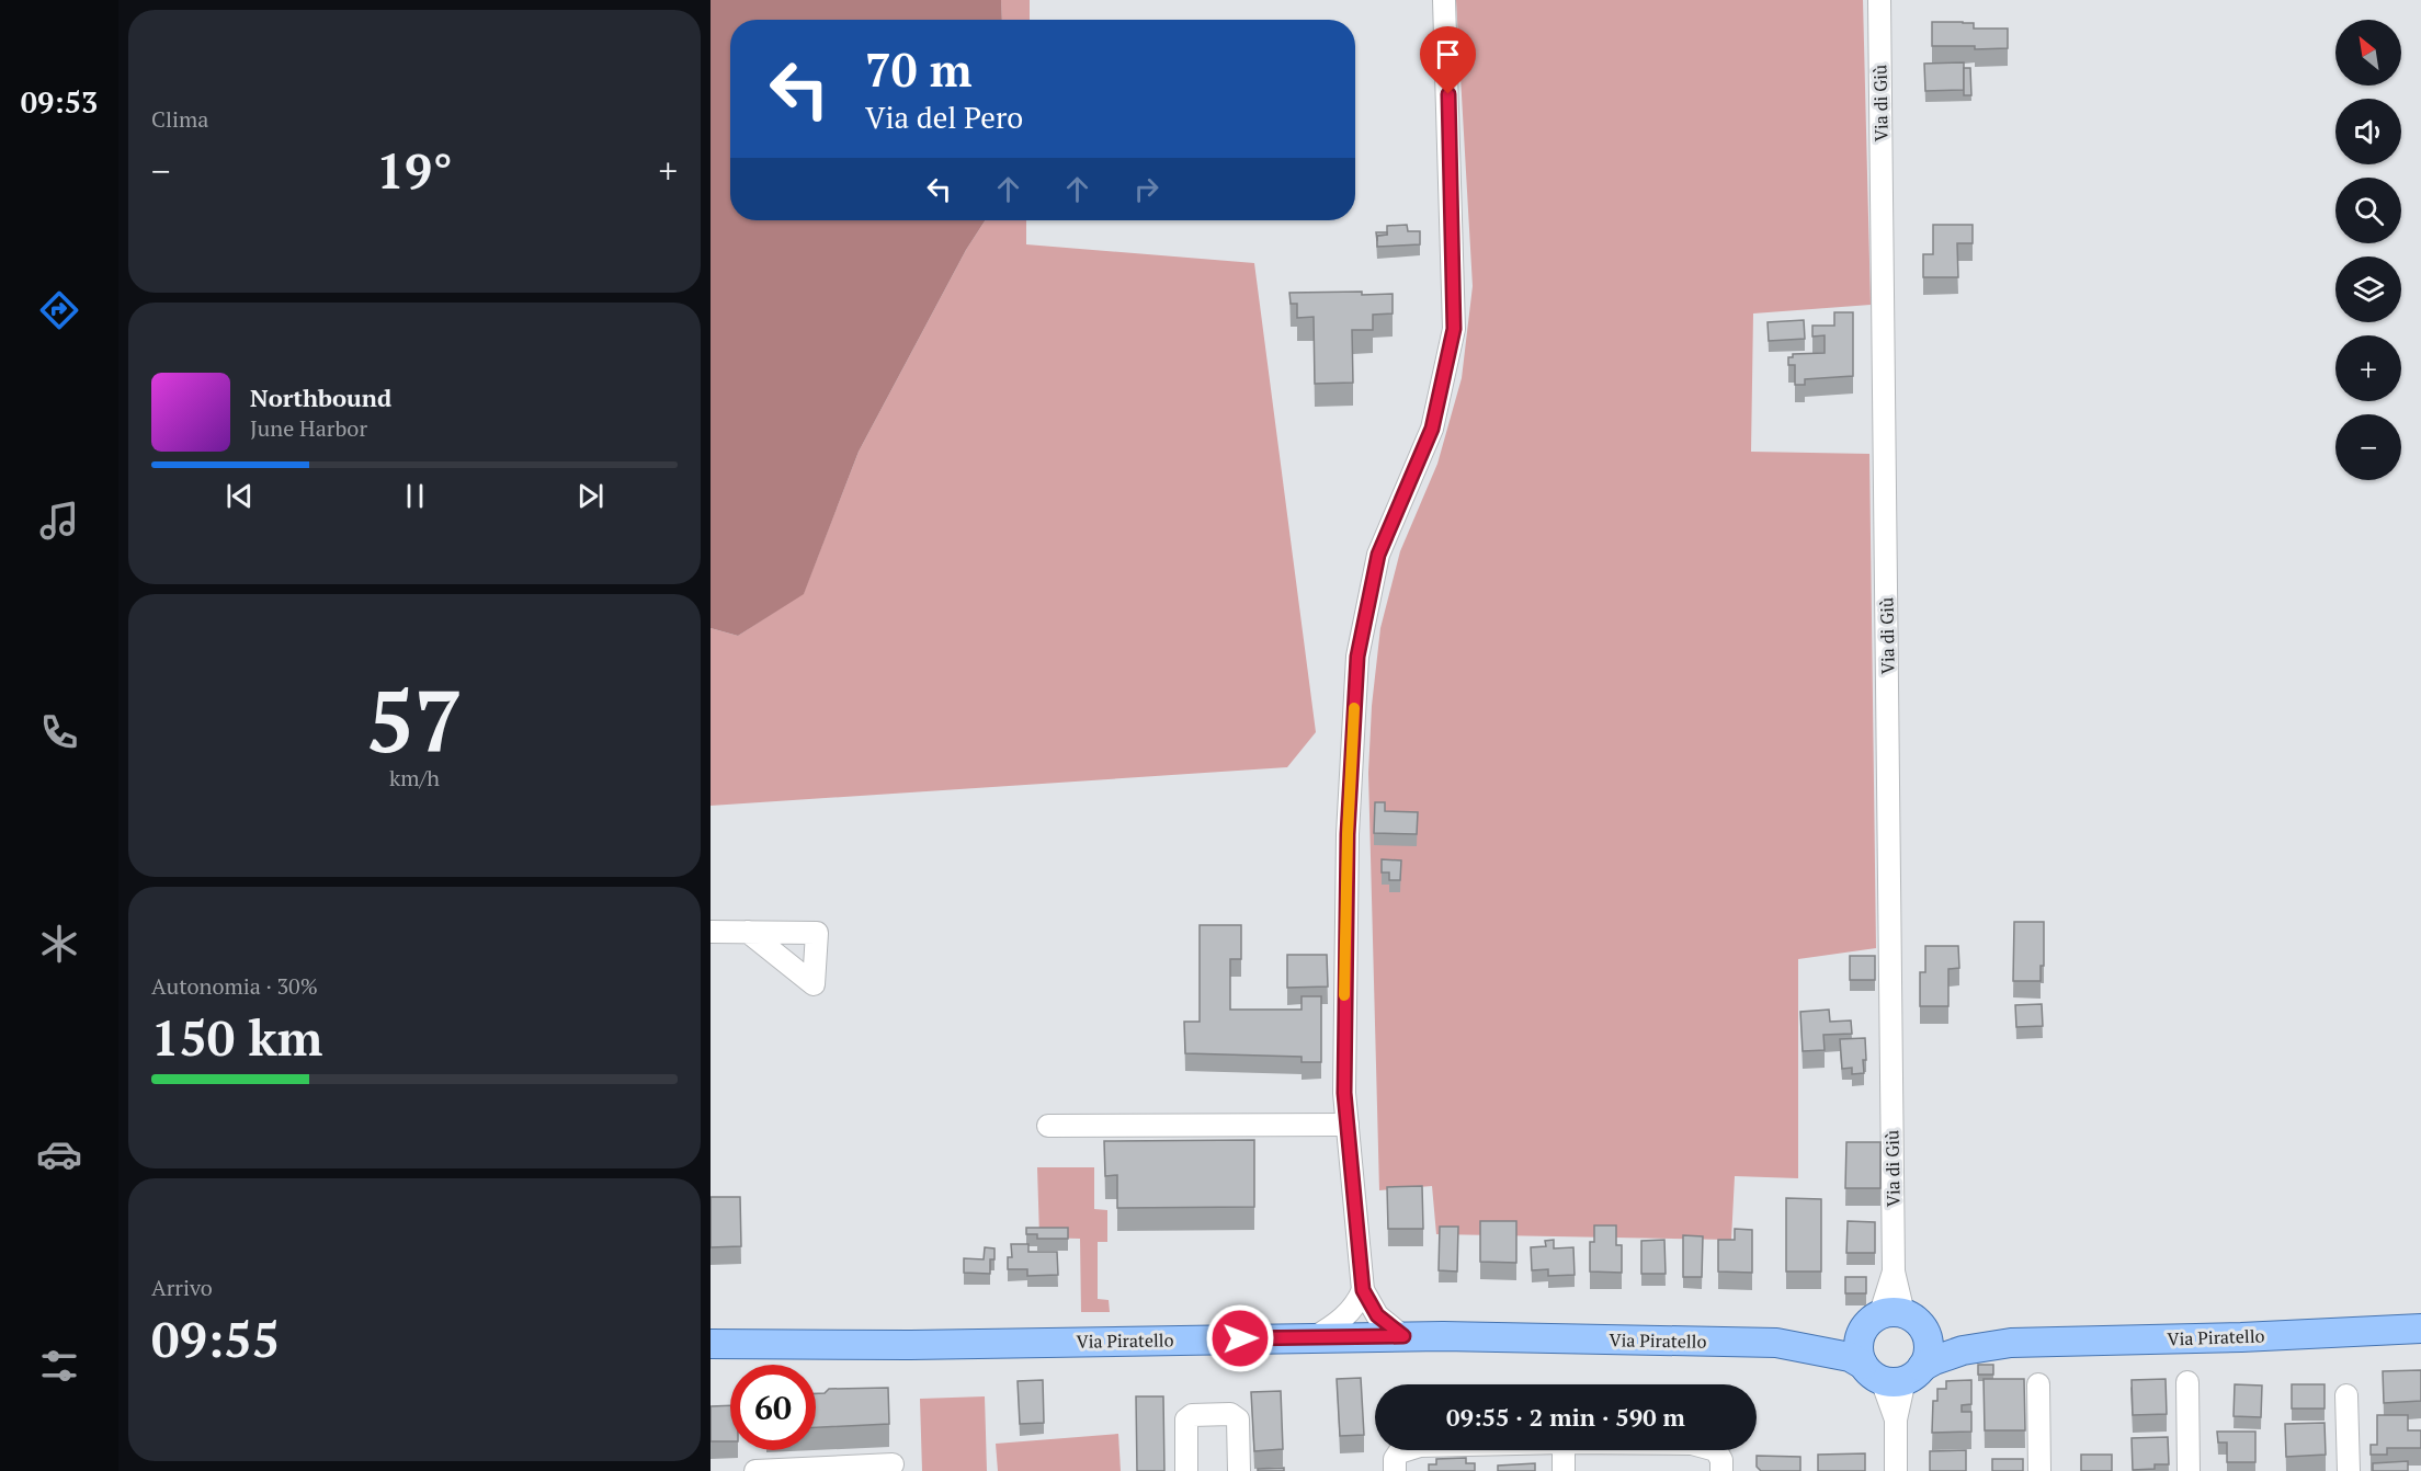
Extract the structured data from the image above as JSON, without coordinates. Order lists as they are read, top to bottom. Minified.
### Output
{"streets":{"main road":["Via Piratello"],"street":["Via di Giù"]},"crossings":[["Via di Giù","Via Piratello"]],"north":"top left","page":{"tabs":"09:53","tile":["Clima",["57","km/h"],["Autonomia · 30%","150 km"],["Arrivo","09:55"]],"map_buttons":["+","−"],"turn":["70 m","Via del Pero"],"heat":["−","19°","+"],"song":["Northbound","June Harbor"],"limit":"60","trip":"09:55 · 2 min · 590 m"}}
